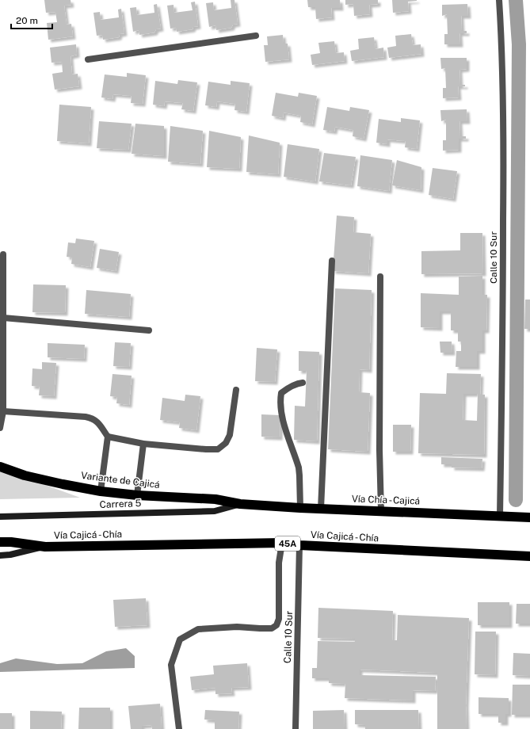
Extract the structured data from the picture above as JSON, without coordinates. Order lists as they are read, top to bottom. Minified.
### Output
{"streets":{"highway":["Variante de Cajicá","Vía Chía - Cajicá","Vía Cajicá - Chía","45A"],"main road":["Carrera 5"],"street":["Calle 10 Sur"]},"crossings":[["Calle 10 Sur","Vía Chía - Cajicá"],["Calle 10 Sur","Vía Cajicá - Chía"],["Variante de Cajicá","Vía Chía - Cajicá"],["Variante de Cajicá","Carrera 5"],["Vía Chía - Cajicá","Carrera 5"],["Vía Cajicá - Chía","45A"]],"scale_bar":"20 m"}
